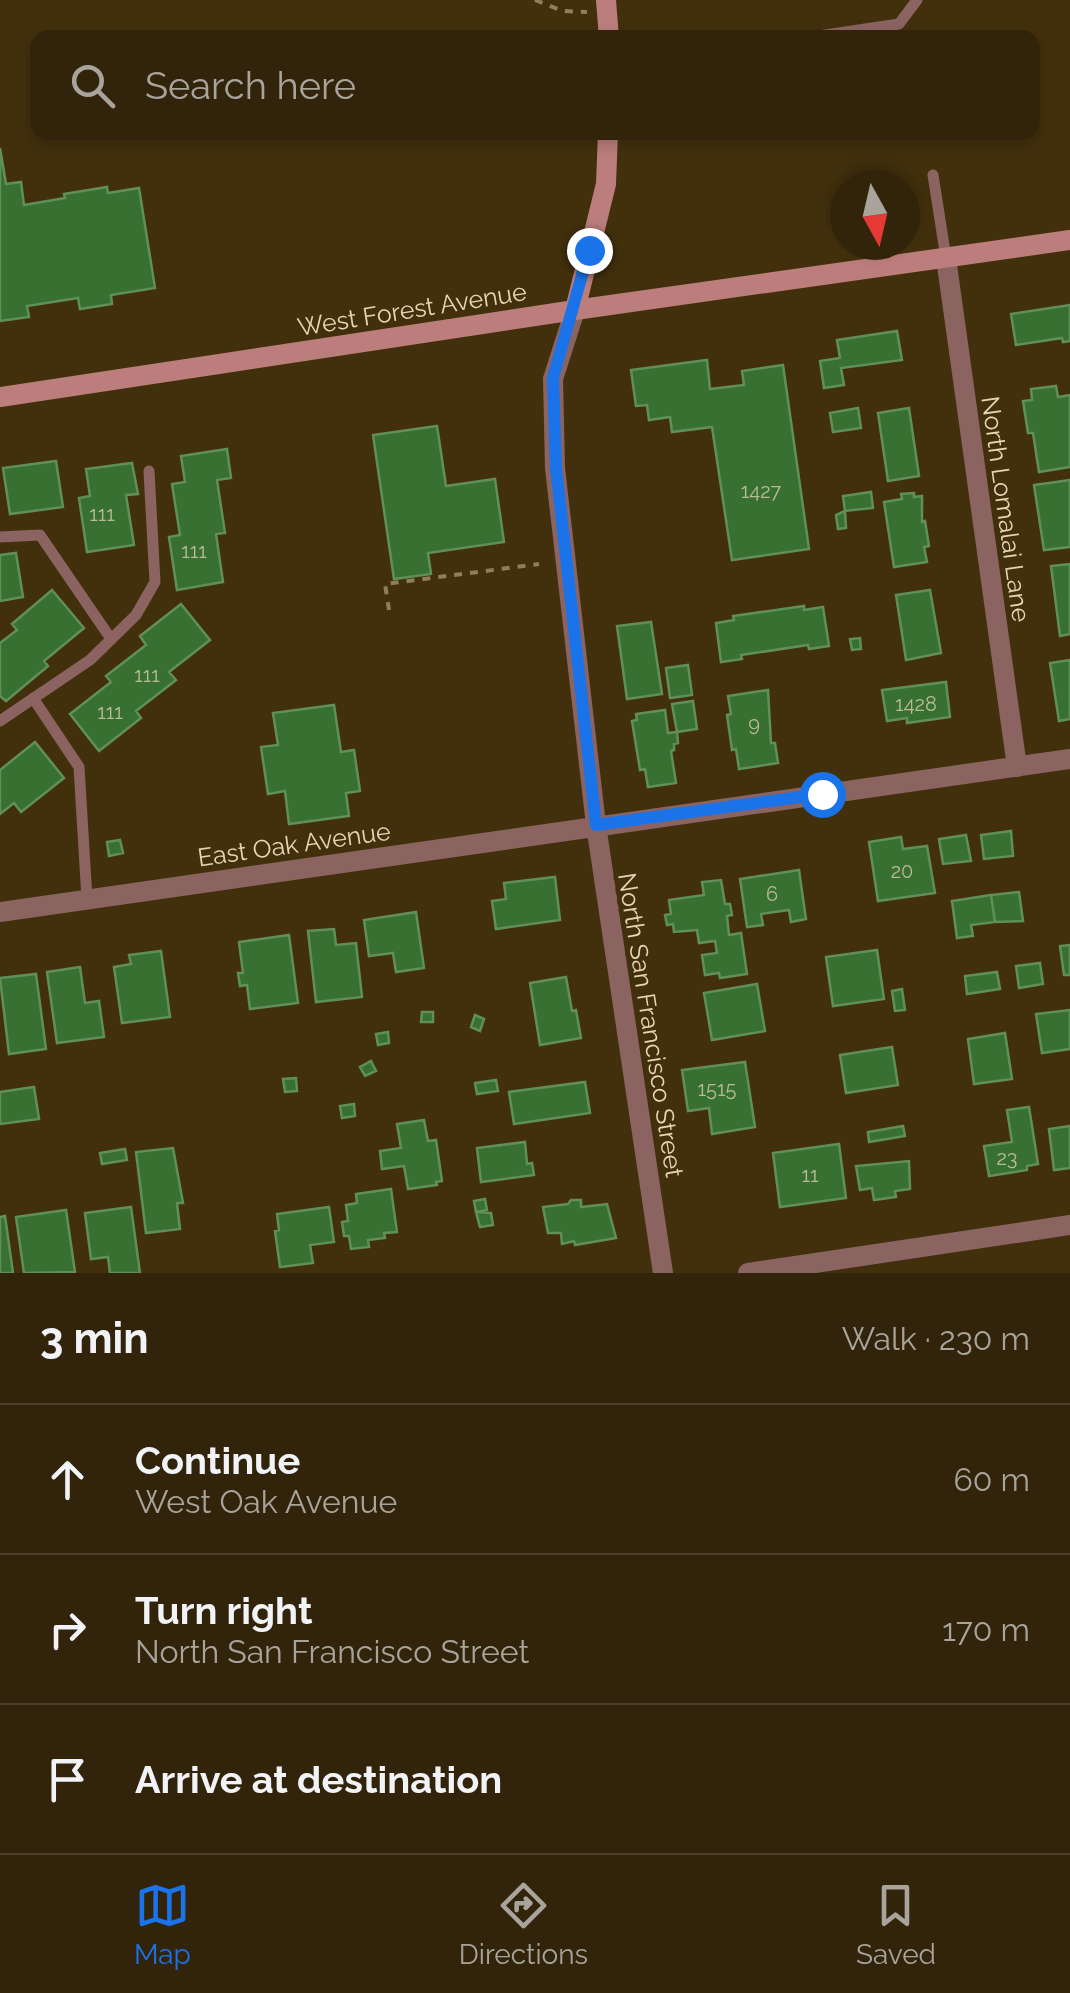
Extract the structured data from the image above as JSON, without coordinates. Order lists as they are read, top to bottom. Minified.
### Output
{"streets":{"main road":["West Forest Avenue","North San Francisco Street"],"street":["North Lomalai Lane","East Oak Avenue"]},"crossings":[["West Forest Avenue","North Lomalai Lane"],["West Forest Avenue","North San Francisco Street"],["North Lomalai Lane","East Oak Avenue"],["East Oak Avenue","North San Francisco Street"]],"house_numbers":["1427","111","111","111","1428","111","9","20","6","1515","23","11"],"north":"bottom","page":{"search":"Search here","heading":["3 min","Walk · 230 m"],"list":[["Continue","West Oak Avenue","60 m"],["Turn right","North San Francisco Street","170 m"],"Arrive at destination"],"nav":["Map","Directions","Saved"]}}
